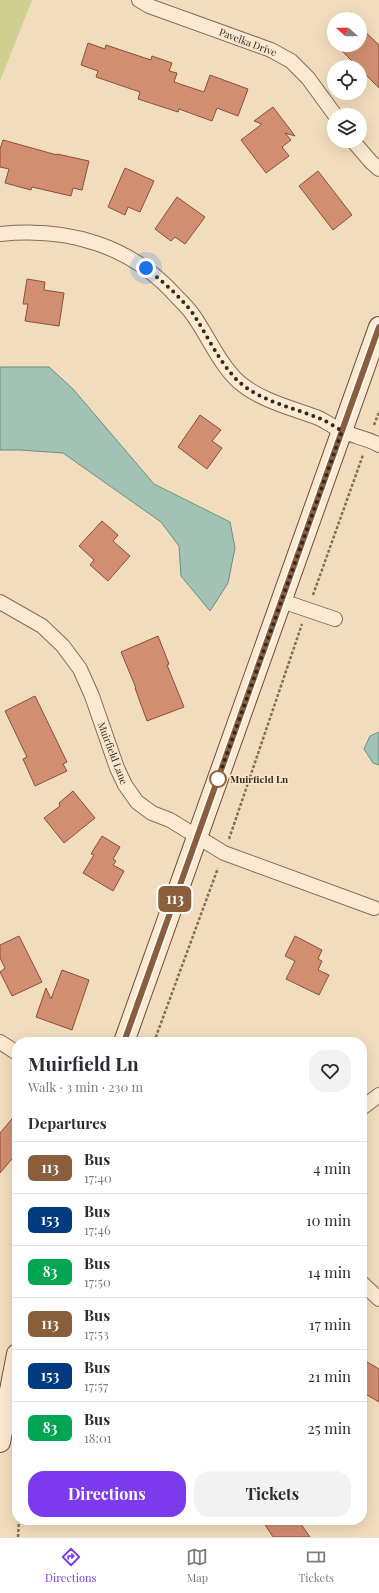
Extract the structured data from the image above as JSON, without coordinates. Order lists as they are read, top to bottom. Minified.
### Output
{"streets":{"street":["Pavelka Drive","Muirfield Lane"]},"places":["Muirfield Ln"],"lines":["bus line 113"],"north":"left","page":{"on_map":"113","heading":[["Muirfield Ln","Walk · 3 min · 230 m"],"Departures"],"list":[{"mark":"113","name":"Bus","note":"17:40","value":"4 min"},{"mark":"153","name":"Bus","note":"17:46","value":"10 min"},{"mark":"83","name":"Bus","note":"17:50","value":"14 min"},{"mark":"113","name":"Bus","note":"17:53","value":"17 min"},{"mark":"153","name":"Bus","note":"17:57","value":"21 min"},{"mark":"83","name":"Bus","note":"18:01","value":"25 min"}],"buttons":["Directions","Tickets"],"tabs":["Directions","Map","Tickets"]}}
